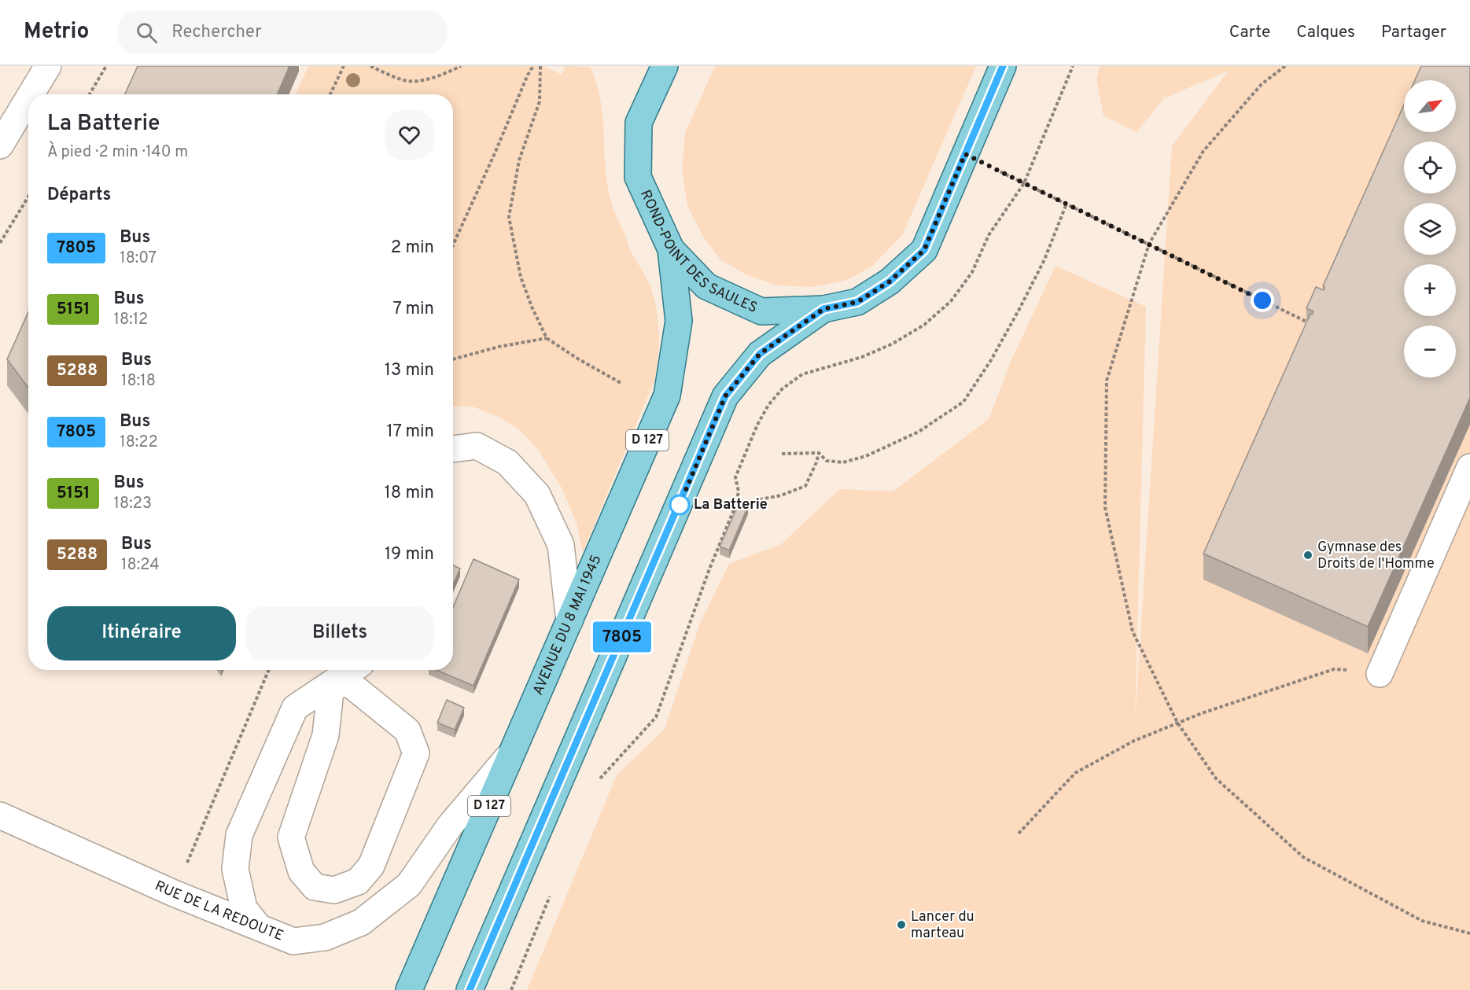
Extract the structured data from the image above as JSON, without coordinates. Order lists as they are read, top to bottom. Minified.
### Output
{"streets":{"main road":["ROND-POINT DES SAULES","D 127","AVENUE DU 8 MAI 1945"],"street":["RUE DE LA REDOUTE"]},"crossings":[["ROND-POINT DES SAULES","AVENUE DU 8 MAI 1945"],["AVENUE DU 8 MAI 1945","RUE DE LA REDOUTE"]],"places":["La Batterie","Gymnase des Droits de l'Homme","Lancer du marteau"],"lines":["bus line 7805"],"north":"top right","page":{"header":"Metrio","search":"Rechercher","nav":["Carte","Calques","Partager"],"on_map":"7805","map_buttons":["+","−"],"heading":[["La Batterie","À pied · 2 min · 140 m"],"Départs"],"list":[{"mark":"7805","name":"Bus","note":"18:07","value":"2 min"},{"mark":"5151","name":"Bus","note":"18:12","value":"7 min"},{"mark":"5288","name":"Bus","note":"18:18","value":"13 min"},{"mark":"7805","name":"Bus","note":"18:22","value":"17 min"},{"mark":"5151","name":"Bus","note":"18:23","value":"18 min"},{"mark":"5288","name":"Bus","note":"18:24","value":"19 min"}],"buttons":["Itinéraire","Billets"]}}
